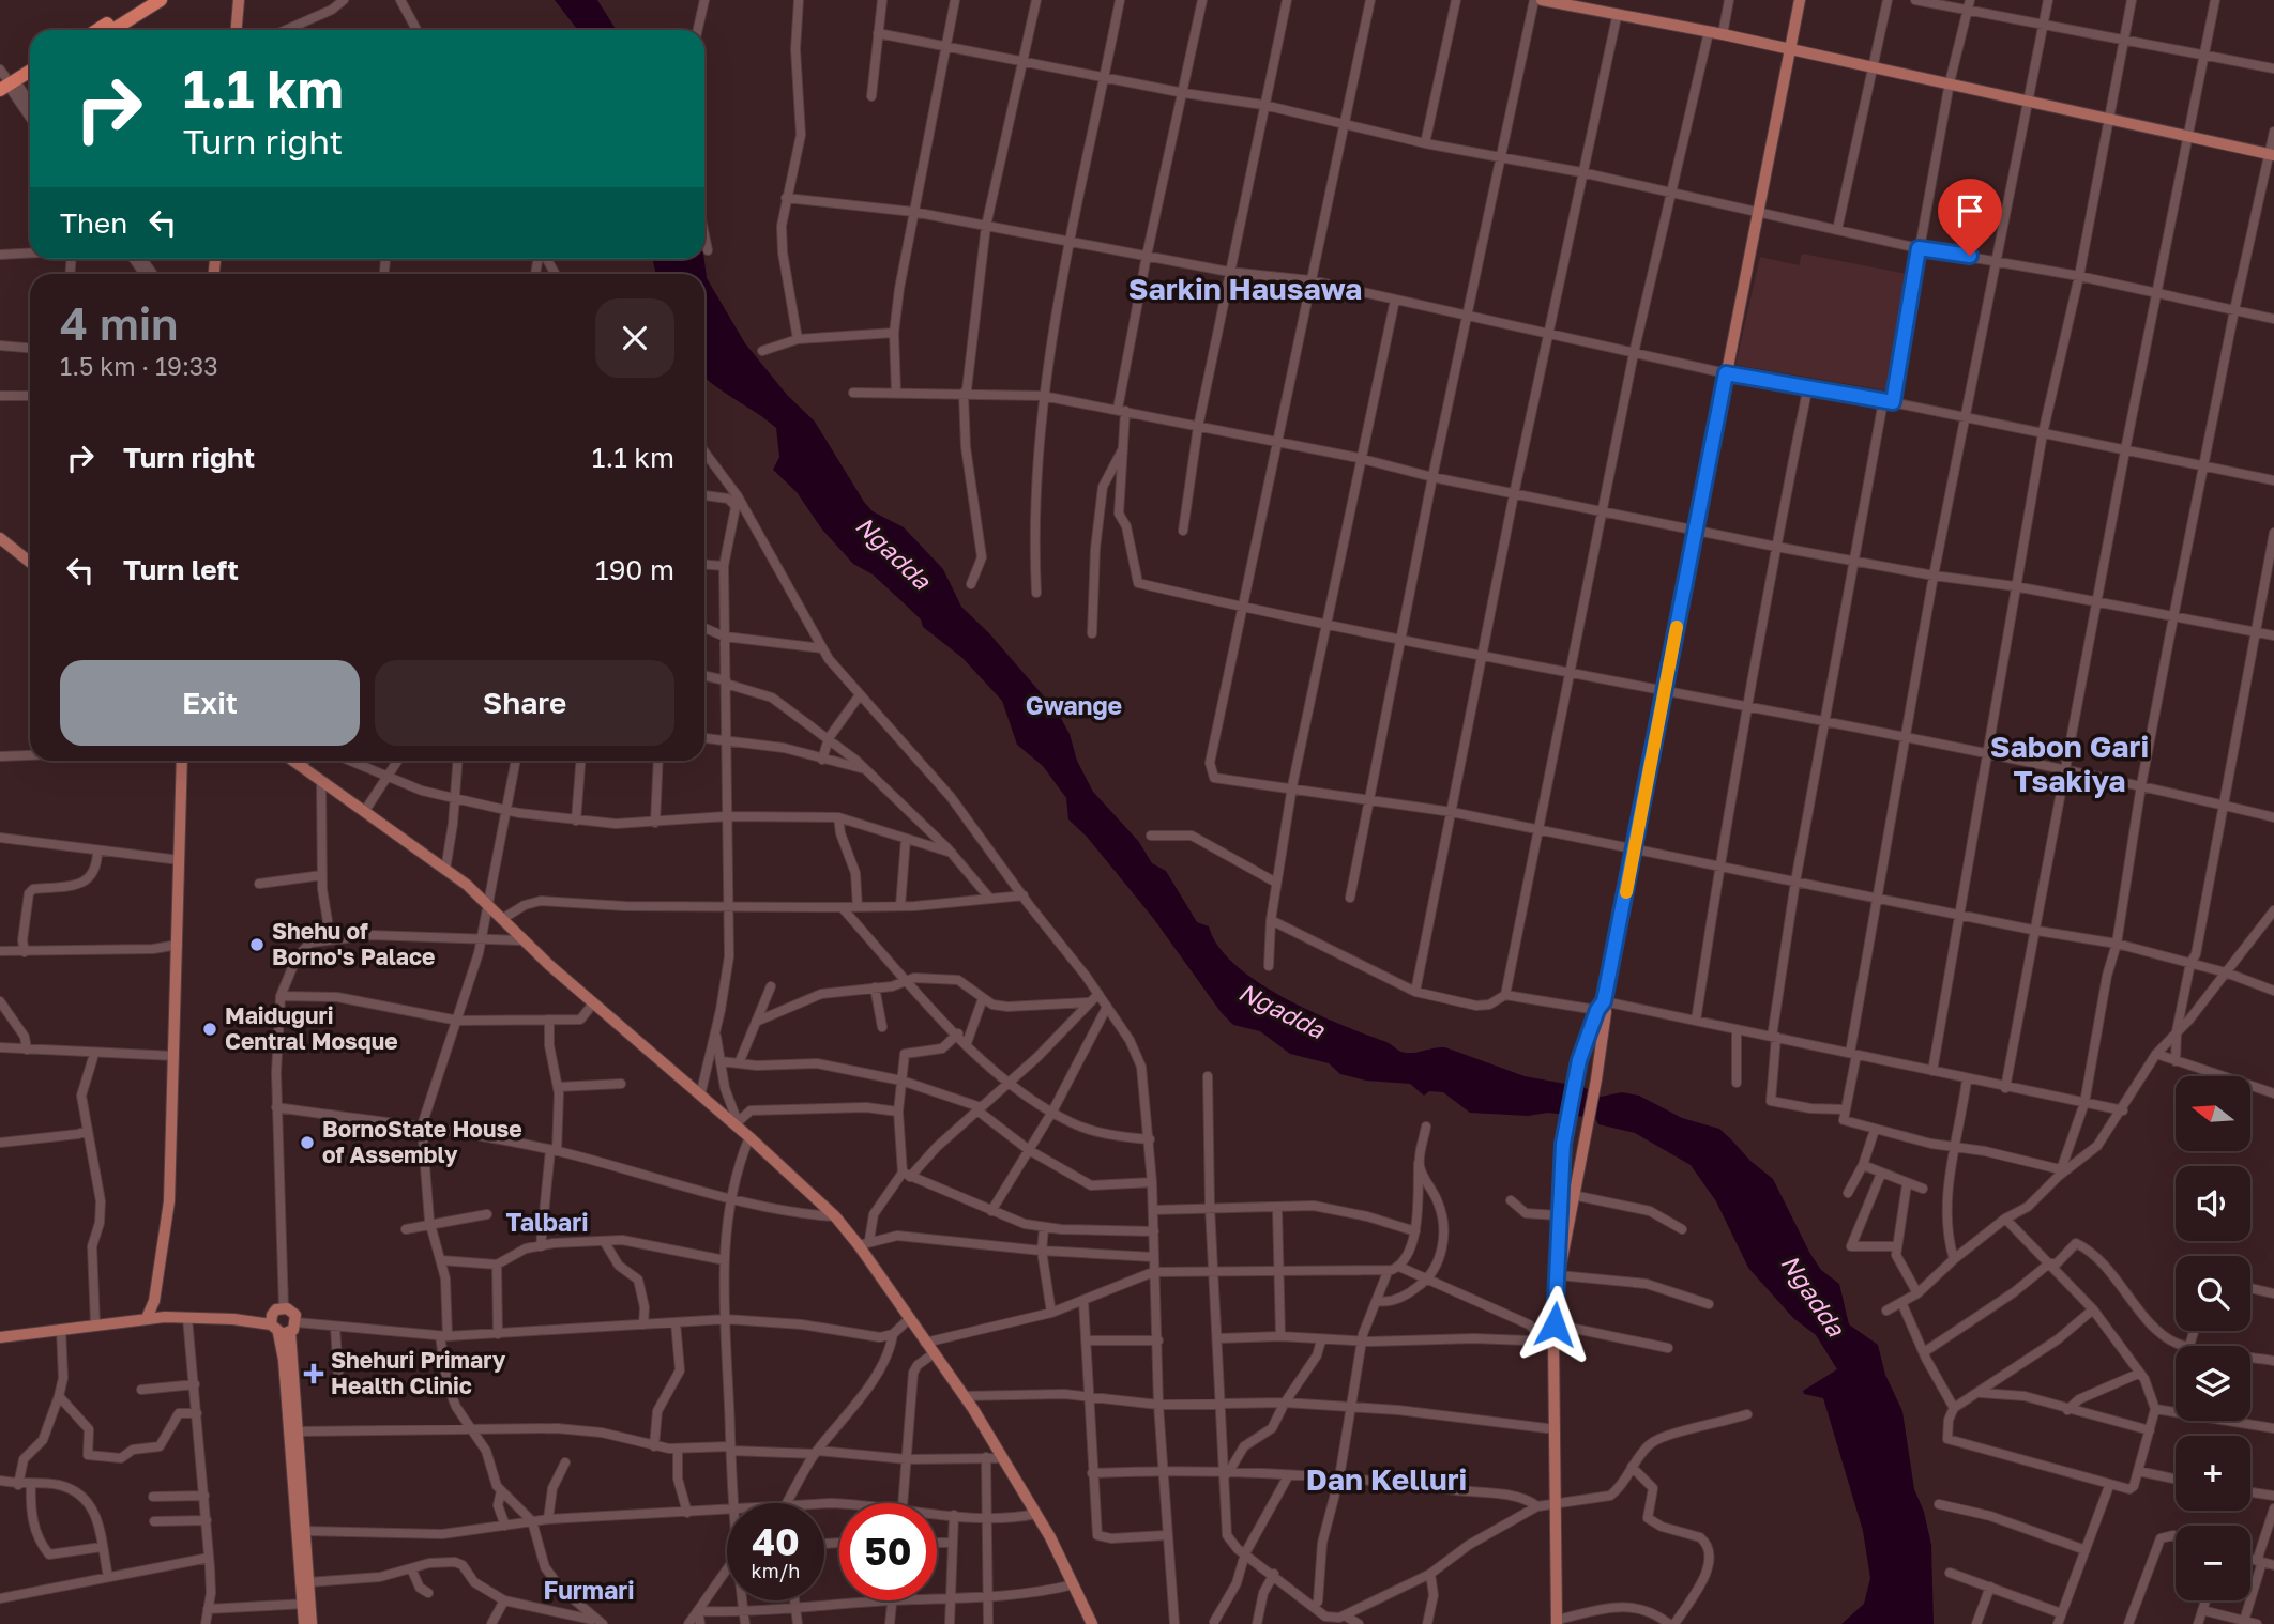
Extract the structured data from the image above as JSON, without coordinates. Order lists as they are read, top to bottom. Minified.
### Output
{"districts":["Sarkin Hausawa","Gwange","Sabon Gari Tsakiya","Talbari","Dan Kelluri","Furmari"],"water":["Ngadda"],"places":{"other":["Shehu of Borno's Palace","Maiduguri Central Mosque","BornoState House of Assembly"],"health":["Shehuri Primary Health Clinic"]},"north":"left","page":{"turn":["1.1 km","Turn right"],"then":"Then","heading":["4 min","1.5 km · 19:33"],"list":[{"name":"Turn right","value":"1.1 km"},{"name":"Turn left","value":"190 m"}],"buttons":["Exit","Share"],"map_buttons":["+","−"],"speed":"40 km/h","limit":"50"}}
